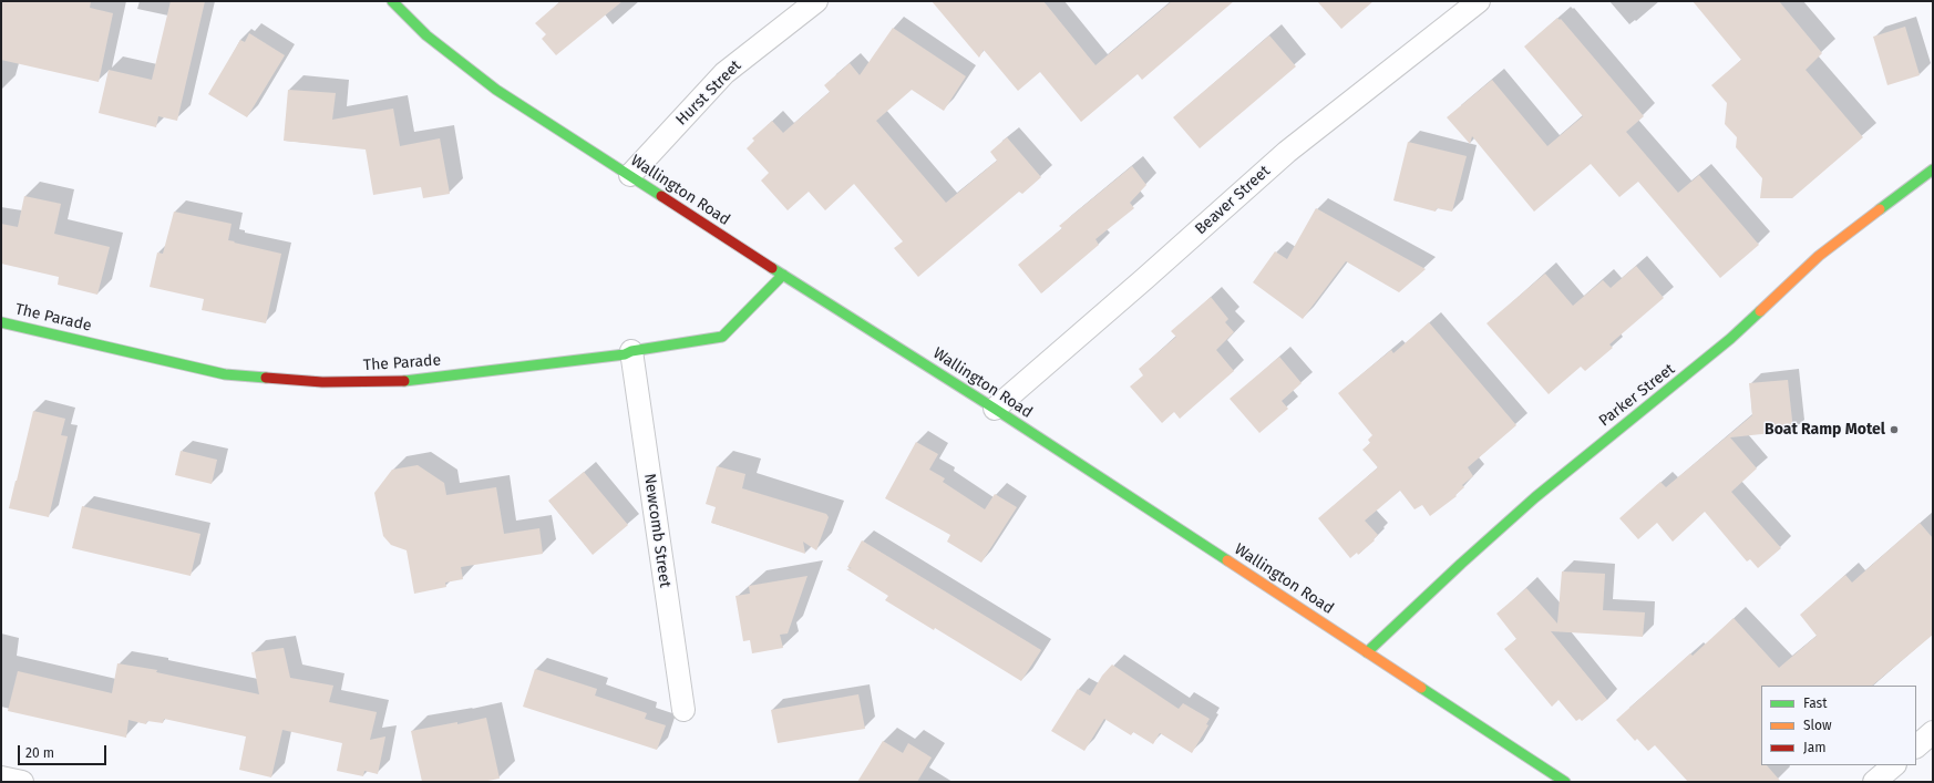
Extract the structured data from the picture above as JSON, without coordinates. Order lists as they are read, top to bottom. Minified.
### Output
{"streets":{"street":["Hurst Street","Wallington Road","Beaver Street","The Parade","Parker Street","Newcomb Street"]},"crossings":[["Hurst Street","Wallington Road"],["Wallington Road","Beaver Street"],["Wallington Road","The Parade"],["Wallington Road","Parker Street"],["The Parade","Newcomb Street"]],"places":["Boat Ramp Motel"],"legend":["Fast","Slow","Jam"],"scale_bar":"20 m"}
